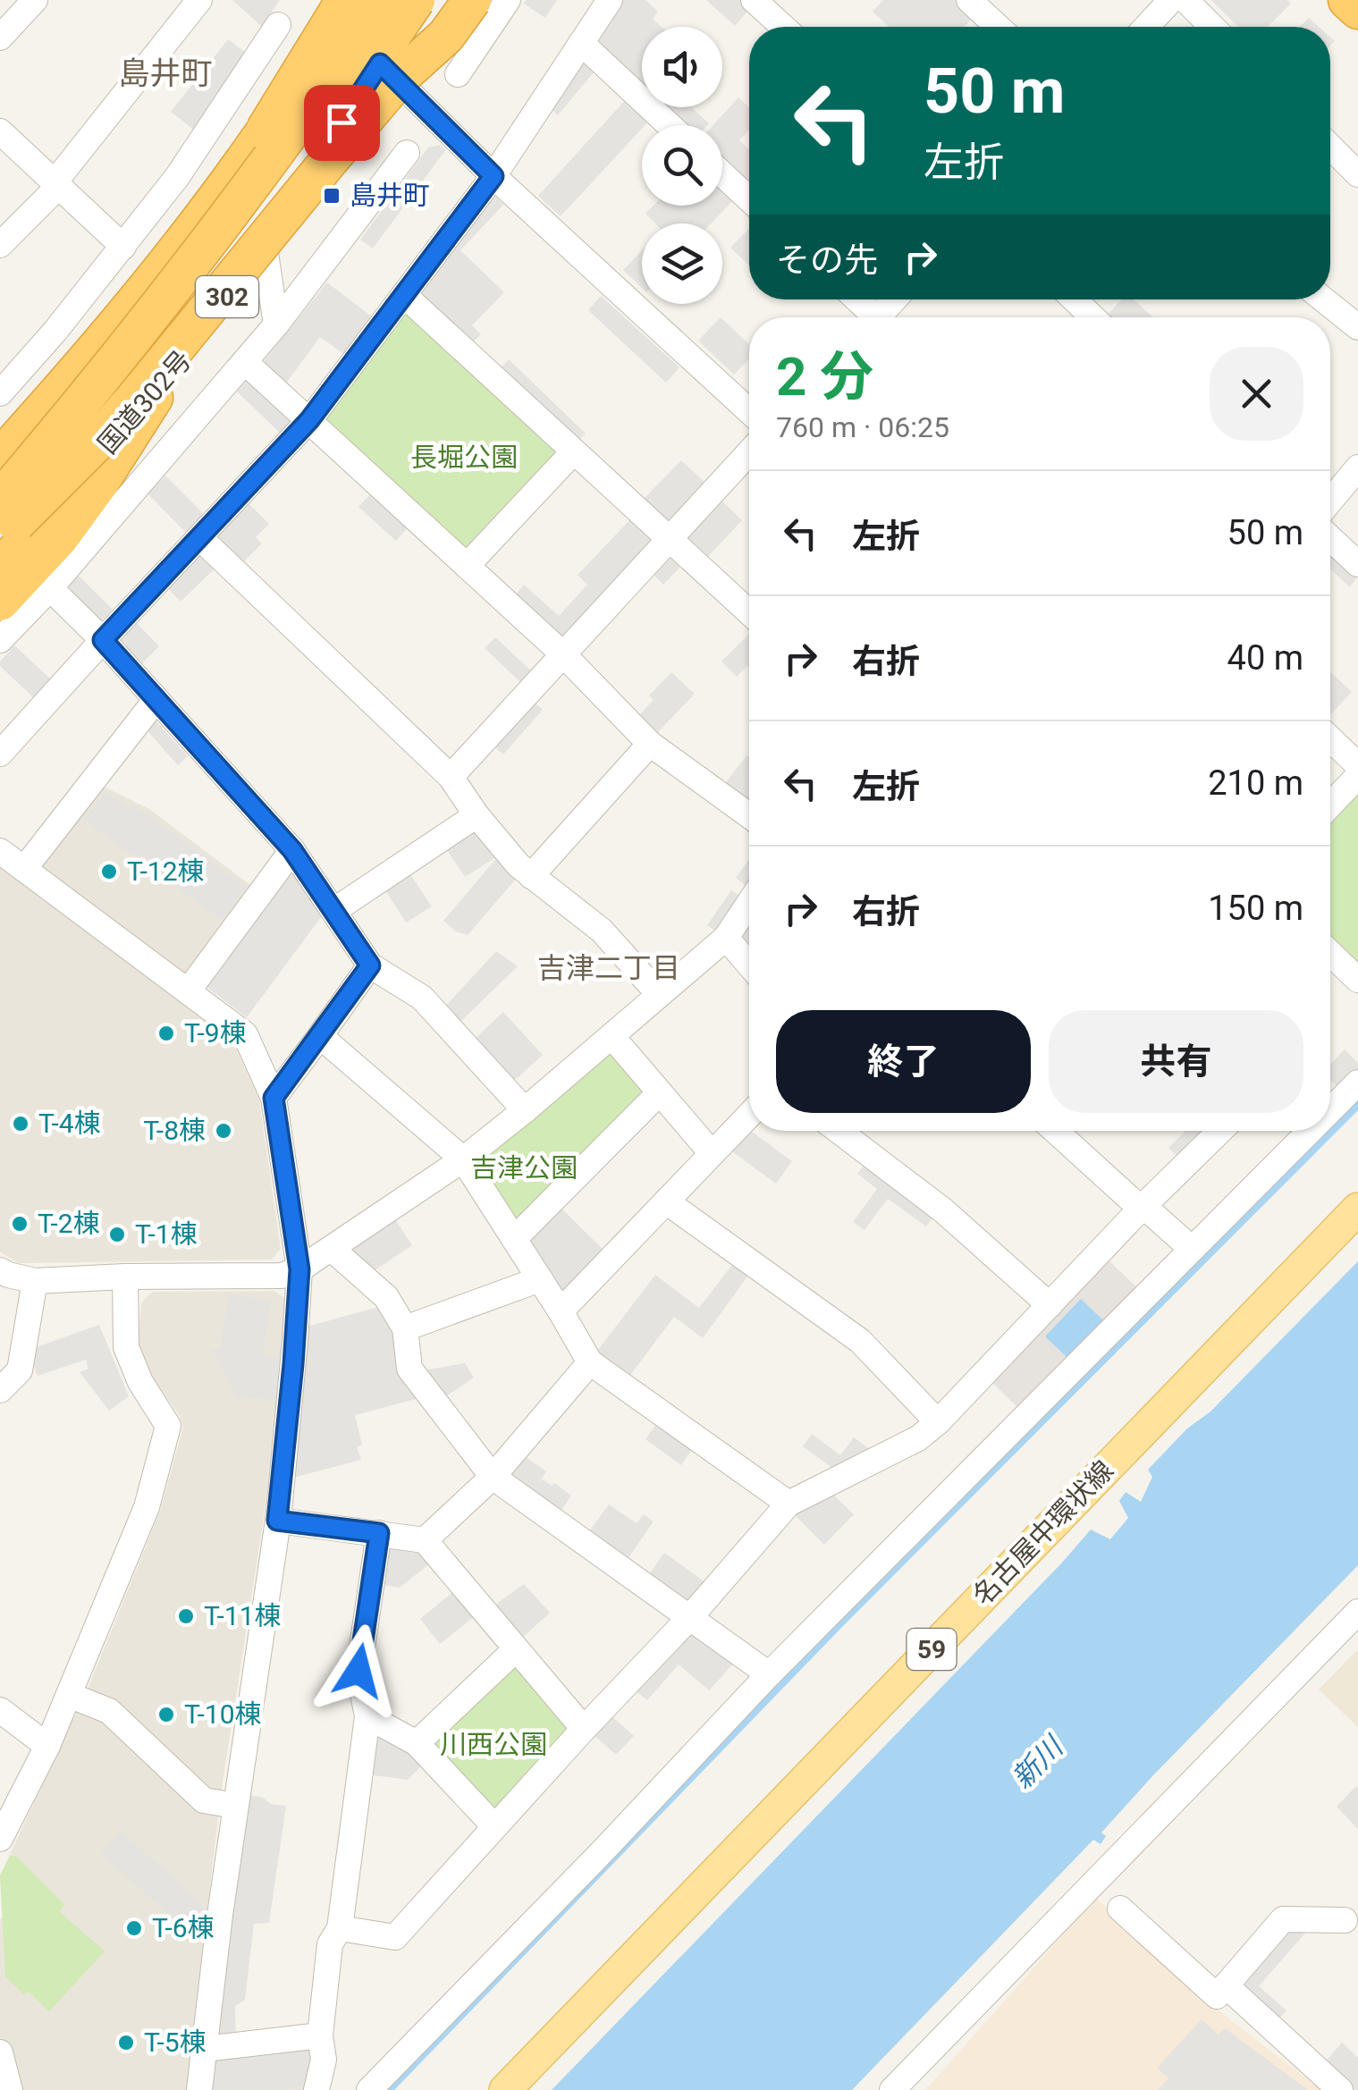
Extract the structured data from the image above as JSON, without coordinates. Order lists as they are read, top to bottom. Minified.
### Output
{"streets":{"highway":["302","国道302号"],"main road":["名古屋中環状線","59"]},"districts":["島井町","吉津二丁目"],"water":["新川"],"parks":["長堀公園","吉津公園","川西公園"],"places":{"transit":["島井町"],"other":["T-12棟","T-9棟","T-4棟","T-8棟","T-2棟","T-1棟","T-11棟","T-10棟","T-6棟","T-5棟"]},"page":{"turn":["50 m","左折"],"then":"その先","heading":["2 分","760 m · 06:25"],"list":[{"name":"左折","value":"50 m"},{"name":"右折","value":"40 m"},{"name":"左折","value":"210 m"},{"name":"右折","value":"150 m"}],"buttons":["終了","共有"]}}
